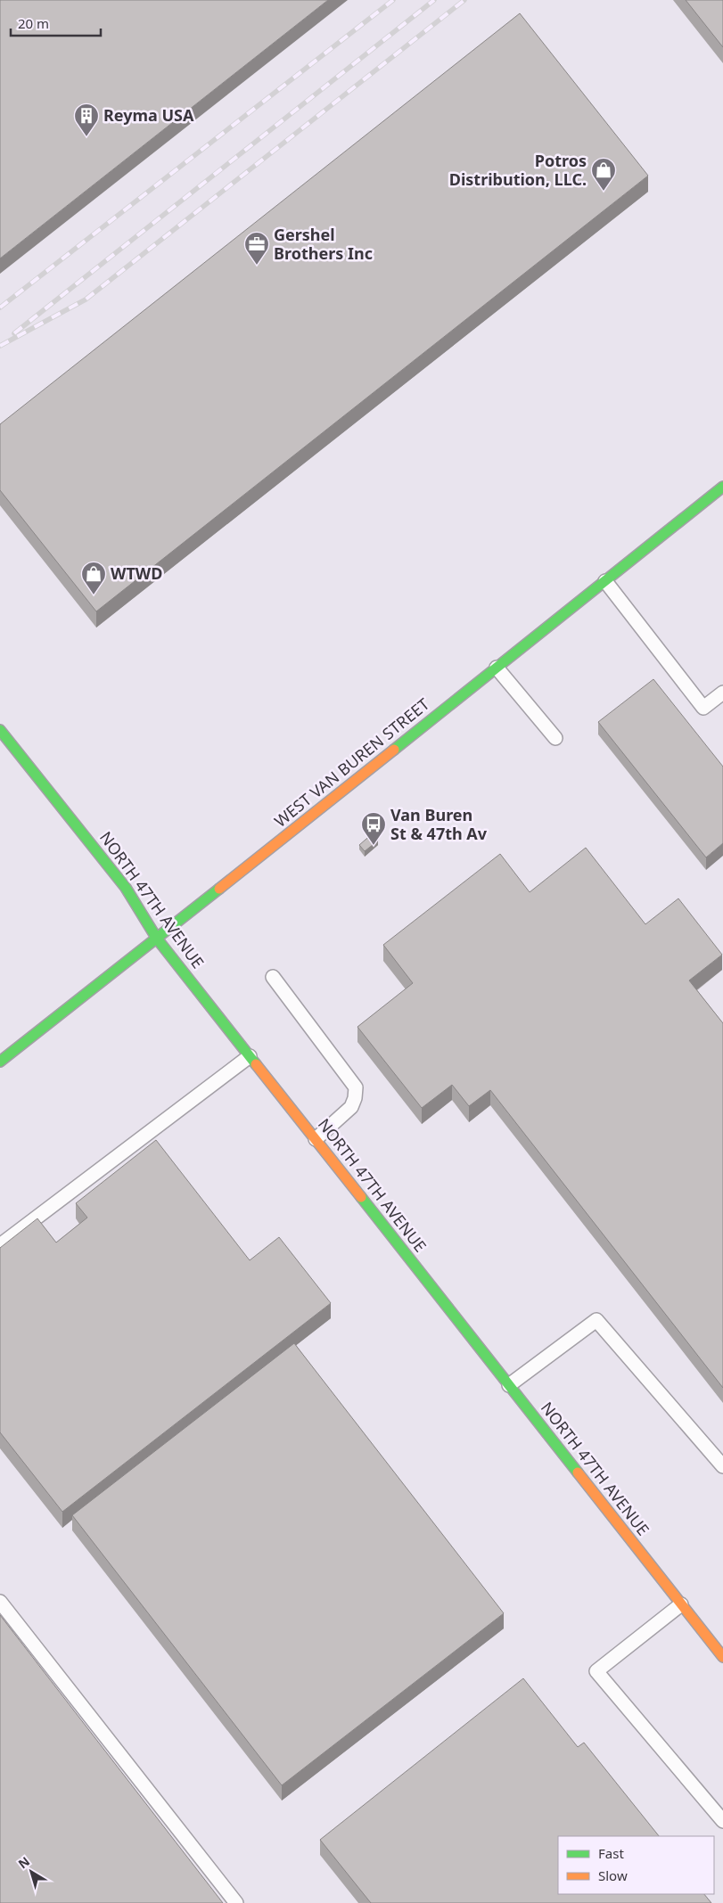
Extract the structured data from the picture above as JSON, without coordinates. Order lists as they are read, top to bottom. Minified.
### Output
{"streets":{"street":["WEST VAN BUREN STREET","NORTH 47TH AVENUE"]},"crossings":[["WEST VAN BUREN STREET","NORTH 47TH AVENUE"]],"places":{"building":["Reyma USA"],"shop":["Potros Distribution, LLC.","WTWD"],"office":["Gershel Brothers Inc"],"bus stop":["Van Buren St & 47th Av"]},"legend":["Fast","Slow"],"scale_bar":"20 m","north":"top left"}
